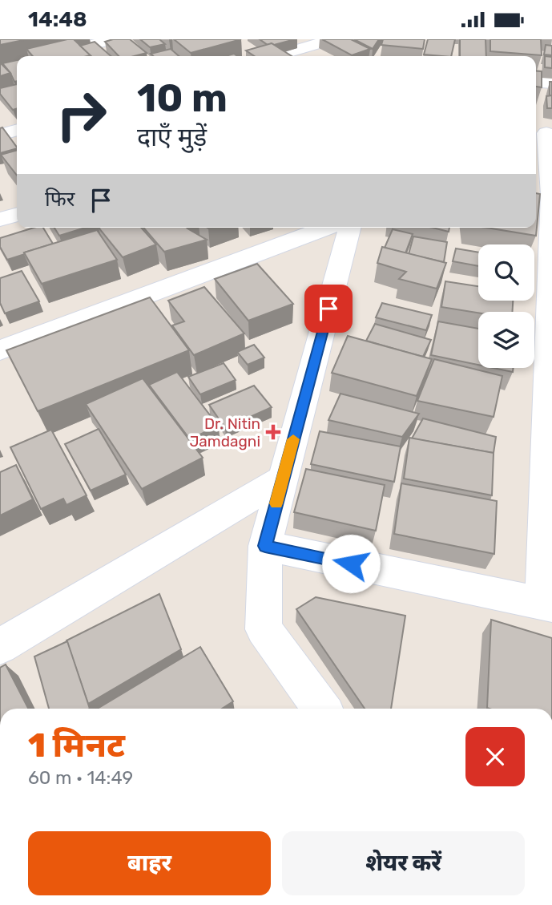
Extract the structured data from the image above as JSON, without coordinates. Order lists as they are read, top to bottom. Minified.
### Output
{"places":{"health":["Dr. Nitin Jamdagni"]},"page":{"status":"14:48","turn":["10 m","दाएँ मुड़ें"],"then":"फिर","heading":["1 मिनट","60 m · 14:49"],"buttons":["बाहर","शेयर करें"]}}
